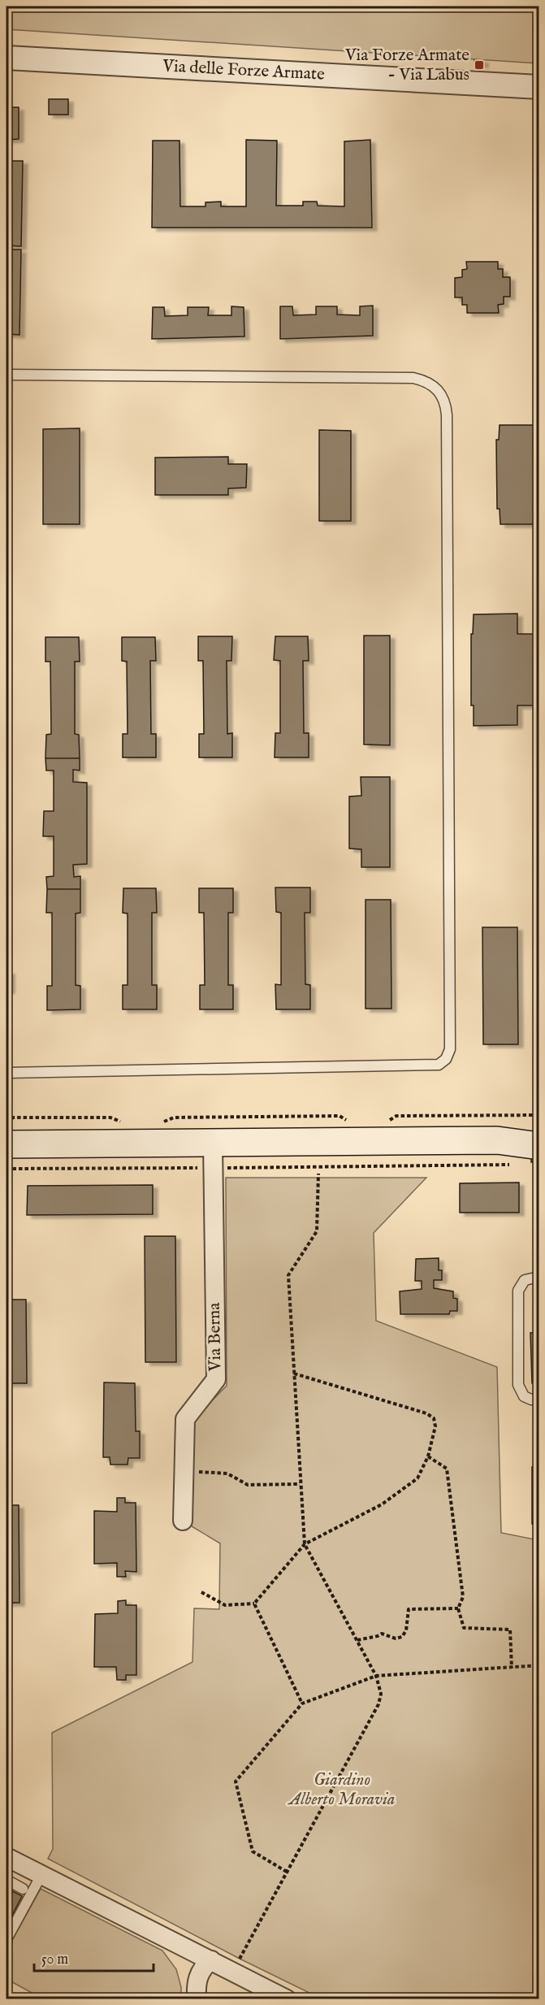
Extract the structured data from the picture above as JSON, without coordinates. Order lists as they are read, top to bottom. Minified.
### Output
{"streets":{"street":["Via delle Forze Armate","Via Berna"]},"parks":["Giardino Alberto Moravia"],"places":{"transit":["Via Forze Armate - Via Labus"]},"scale_bar":"50 m"}
